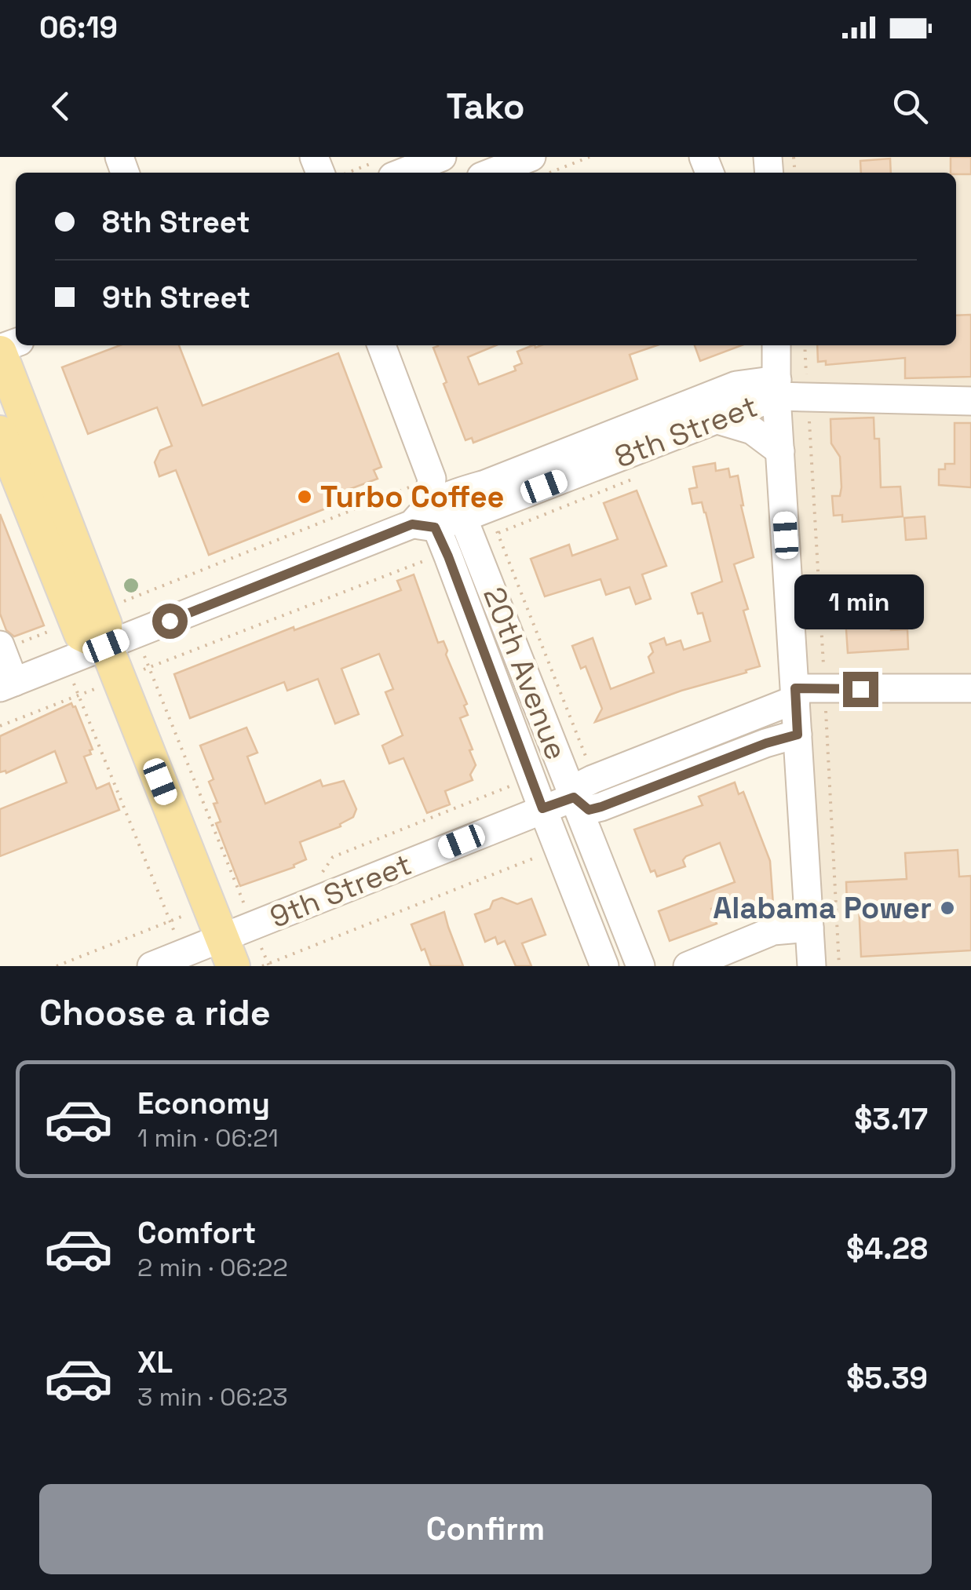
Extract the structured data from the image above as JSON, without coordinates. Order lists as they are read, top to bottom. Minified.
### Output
{"streets":{"street":["8th Street","20th Avenue","9th Street"]},"crossings":[["8th Street","20th Avenue"],["20th Avenue","9th Street"]],"places":["Turbo Coffee","Alabama Power"],"page":{"status":"06:19","header":"Tako","banner":["8th Street","9th Street"],"bubble":"1 min","heading":"Choose a ride","list":[{"name":"Economy","note":"1 min · 06:21","value":"$3.17"},{"name":"Comfort","note":"2 min · 06:22","value":"$4.28"},{"name":"XL","note":"3 min · 06:23","value":"$5.39"}],"buttons":"Confirm"}}
